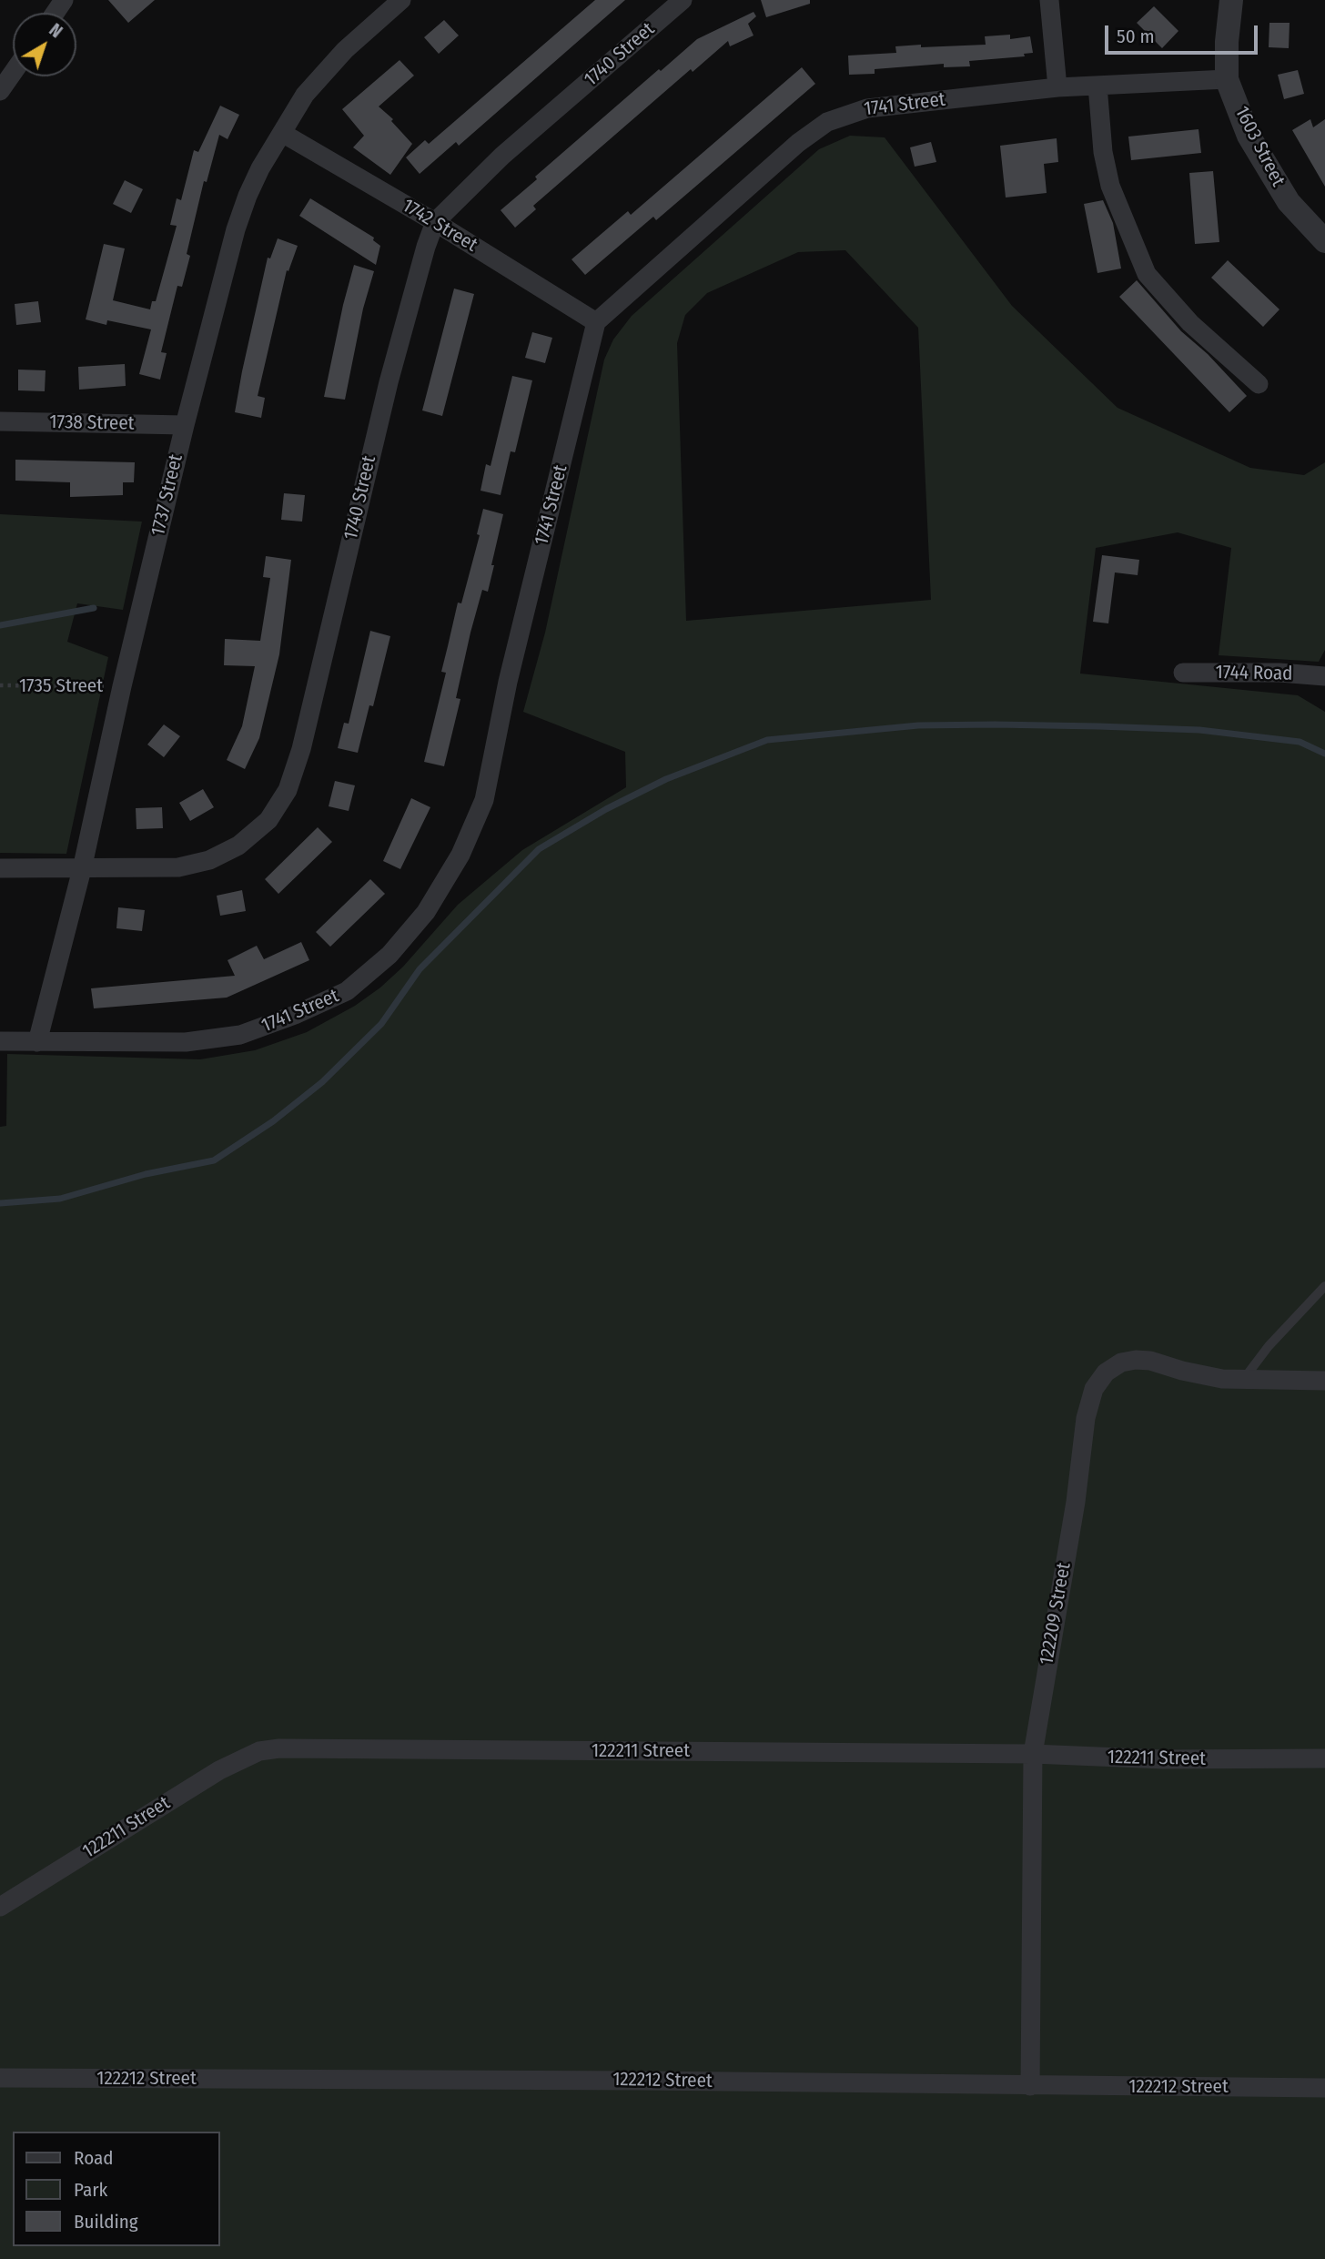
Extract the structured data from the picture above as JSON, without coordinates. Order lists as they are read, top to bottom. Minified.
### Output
{"streets":{"street":["1740 Street","1741 Street","1603 Street","1742 Street","1738 Street","1737 Street","1744 Road","122209 Street","122211 Street","122212 Street"],"path":["1735 Street"]},"crossings":[["1740 Street","1742 Street"],["1740 Street","1737 Street"],["1741 Street","1603 Street"],["1741 Street","1742 Street"],["1741 Street","1737 Street"],["1742 Street","1737 Street"],["1738 Street","1737 Street"],["1737 Street","1735 Street"],["122209 Street","122211 Street"],["122209 Street","122212 Street"]],"legend":["Road","Park","Building"],"scale_bar":"50 m","north":"top right"}
